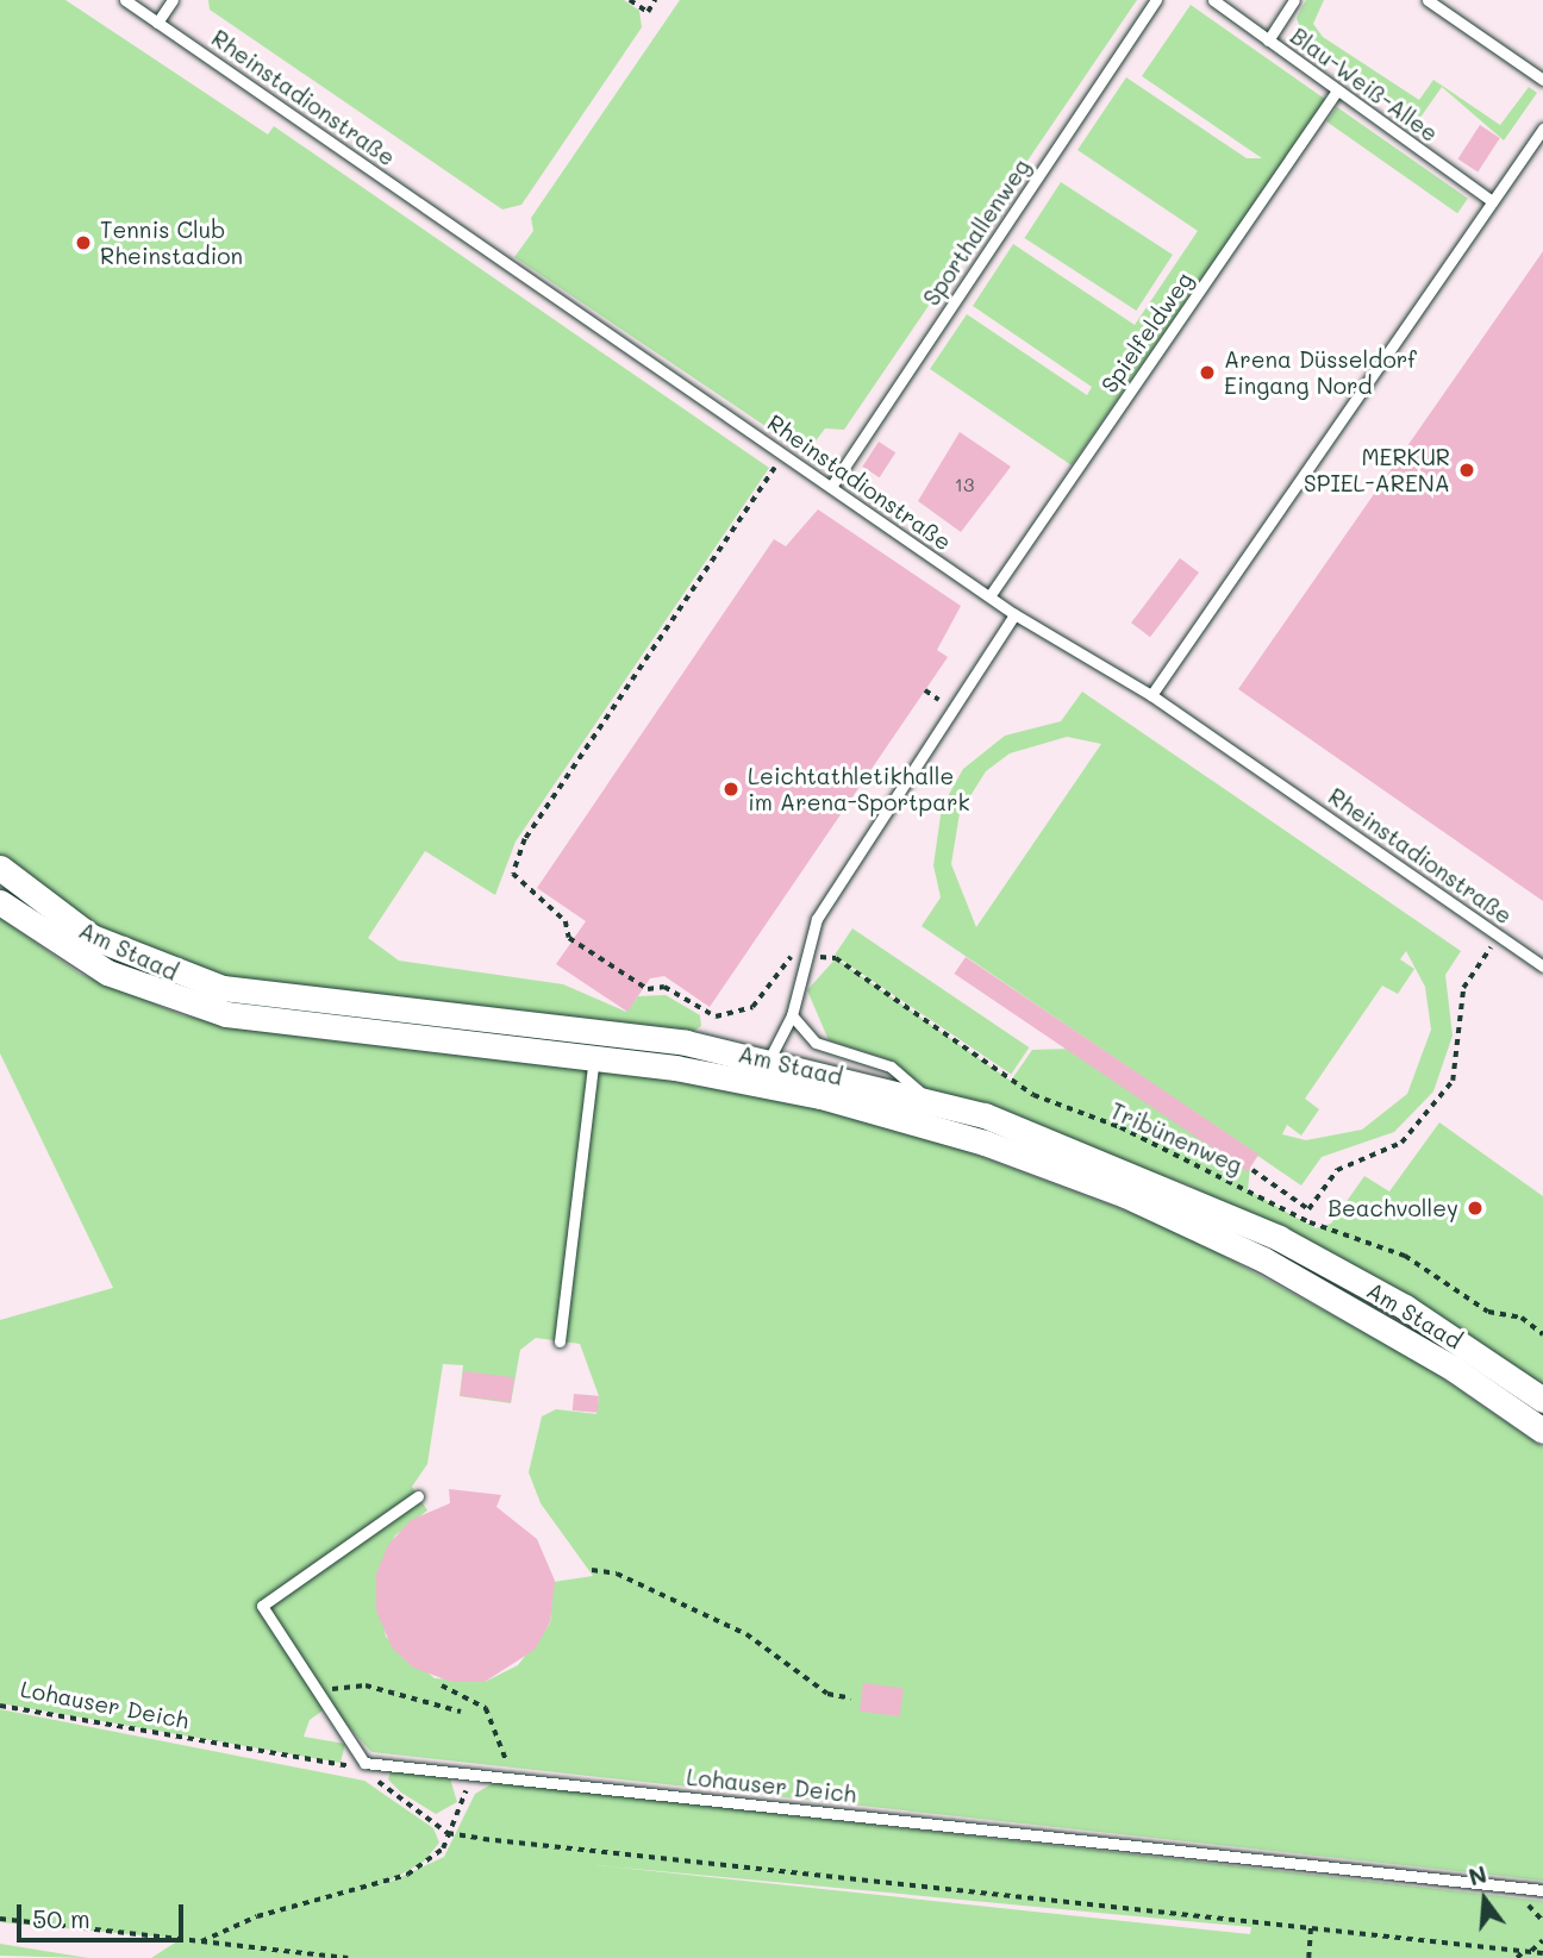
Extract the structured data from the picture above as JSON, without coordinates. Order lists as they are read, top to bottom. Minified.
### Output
{"streets":{"street":["Am Staad"],"lane":["Blau-Weiß-Allee","Rheinstadionstraße","Sporthallenweg","Spielfeldweg","Lohauser Deich"],"path":["Tribünenweg"]},"crossings":[["Blau-Weiß-Allee","Spielfeldweg"],["Rheinstadionstraße","Sporthallenweg"],["Rheinstadionstraße","Spielfeldweg"]],"places":["Tennis Club Rheinstadion","Arena Düsseldorf Eingang Nord","MERKUR SPIEL-ARENA","Leichtathletikhalle im Arena-Sportpark","Beachvolley"],"house_numbers":["13"],"scale_bar":"50 m","north":"top"}
